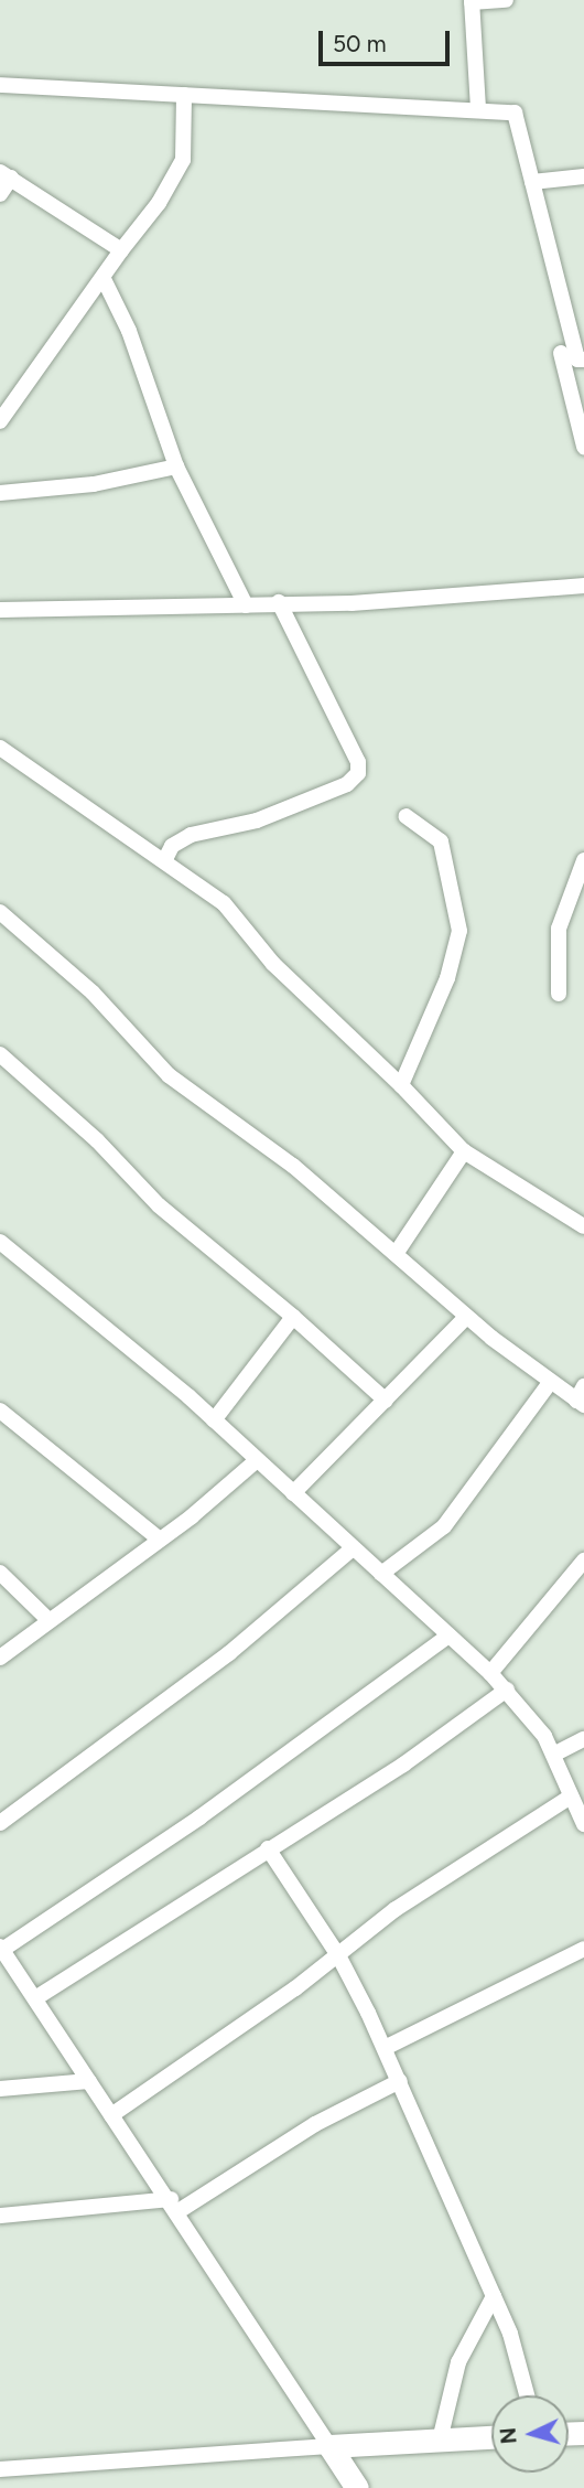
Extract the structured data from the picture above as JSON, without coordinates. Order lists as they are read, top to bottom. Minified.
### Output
{"scale_bar":"50 m","north":"left"}
